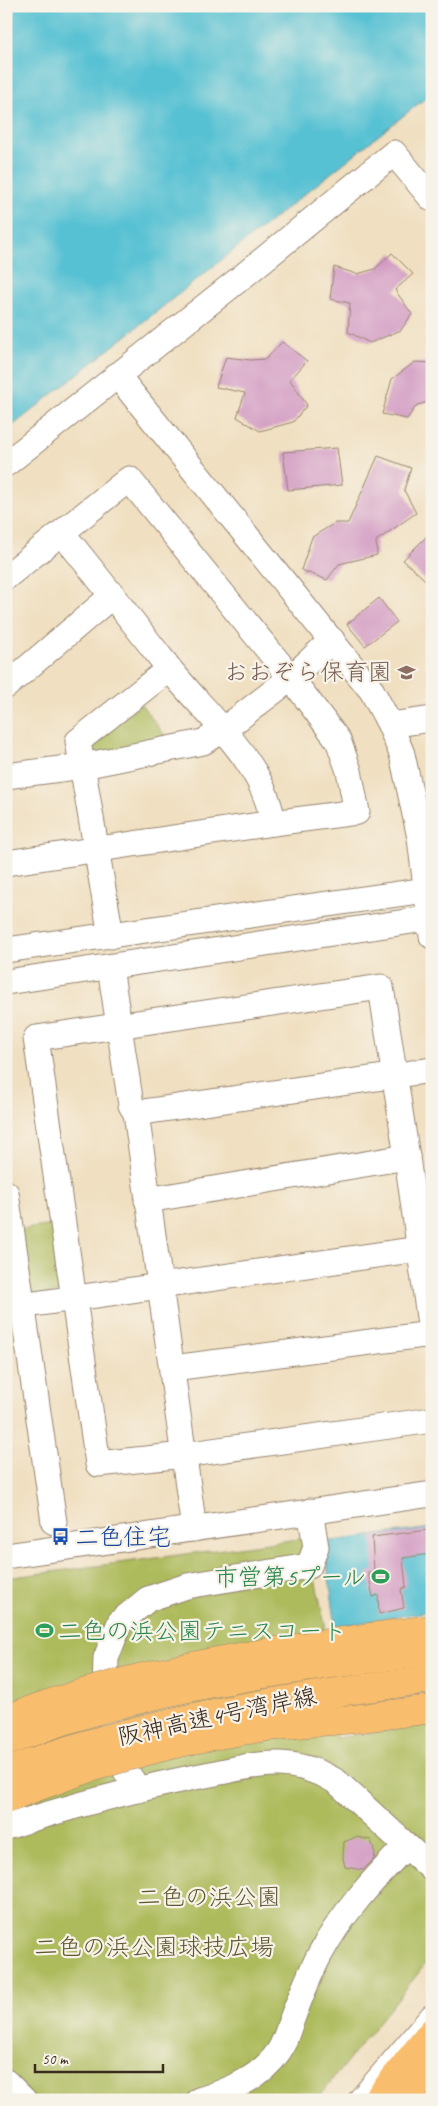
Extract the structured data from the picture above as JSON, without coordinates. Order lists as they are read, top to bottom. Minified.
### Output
{"streets":{"main road":["阪神高速4号湾岸線"]},"parks":["二色の浜公園","二色の浜公園球技広場"],"places":{"school or university":["おおぞら保育園"],"bus stop":["二色住宅"],"sports":["市営第5プール","二色の浜公園テニスコート"]},"scale_bar":"50 m"}
